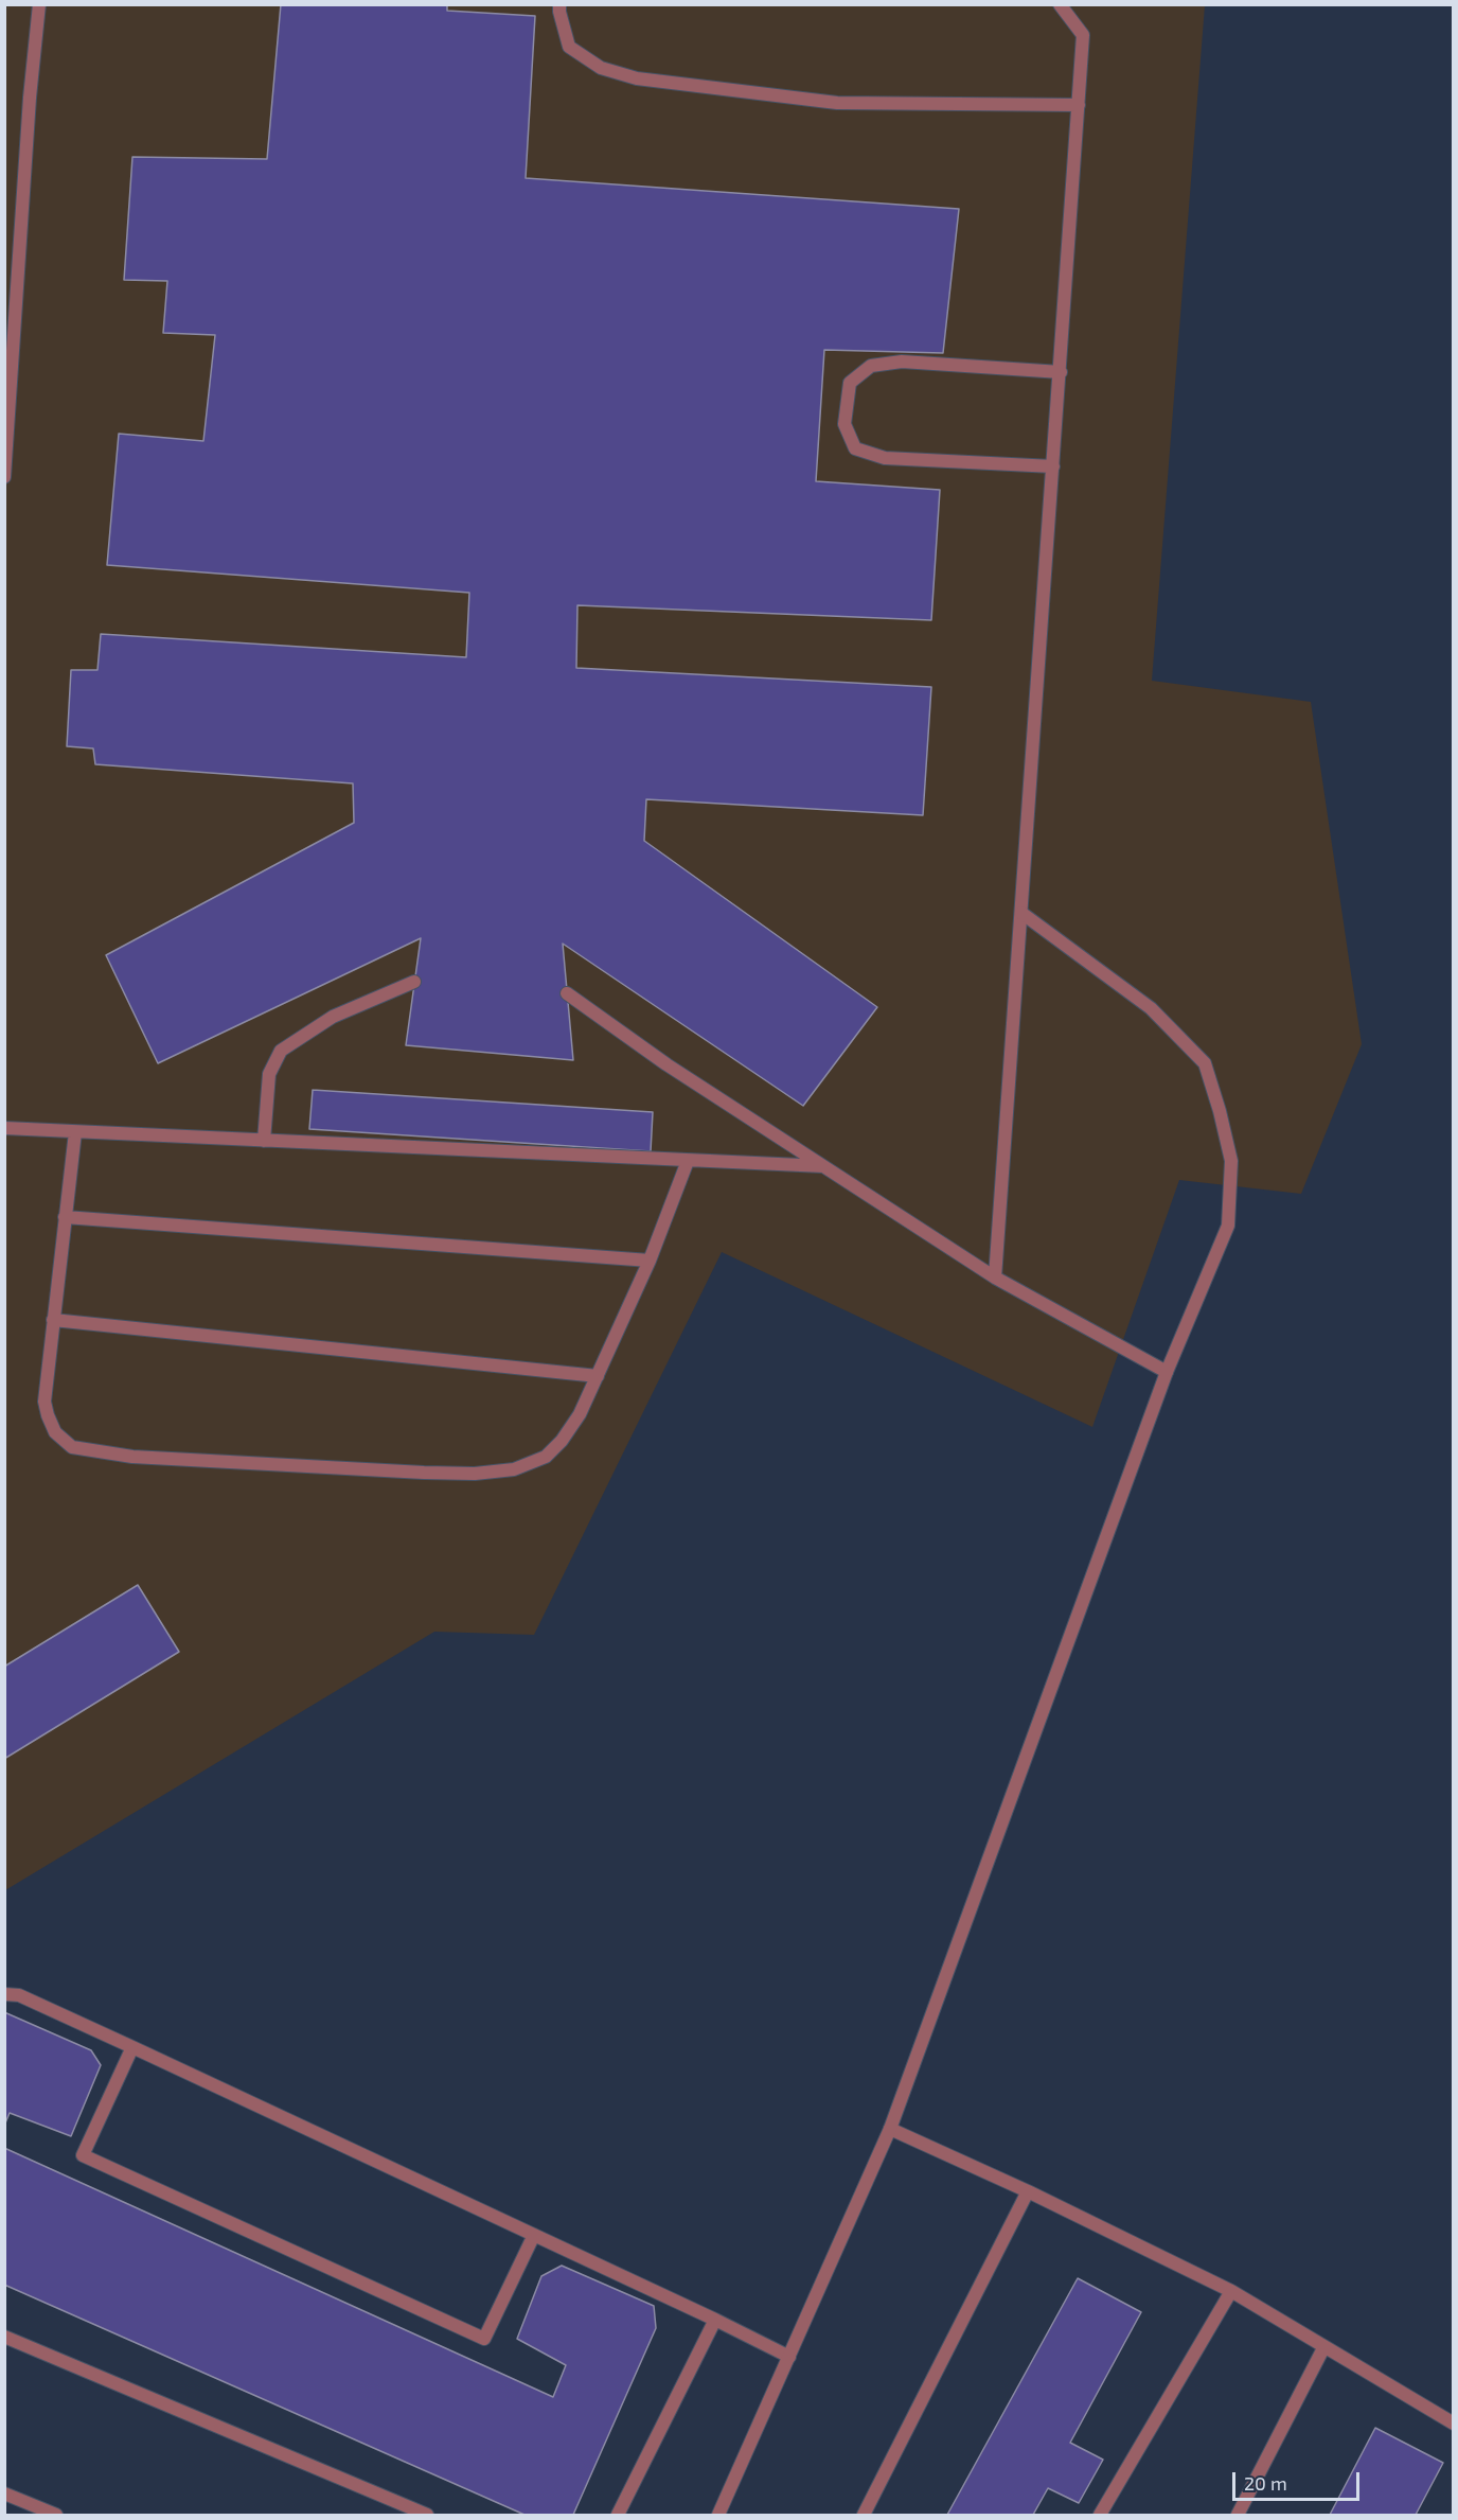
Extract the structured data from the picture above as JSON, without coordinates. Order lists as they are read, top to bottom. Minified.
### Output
{"scale_bar":"20 m"}
